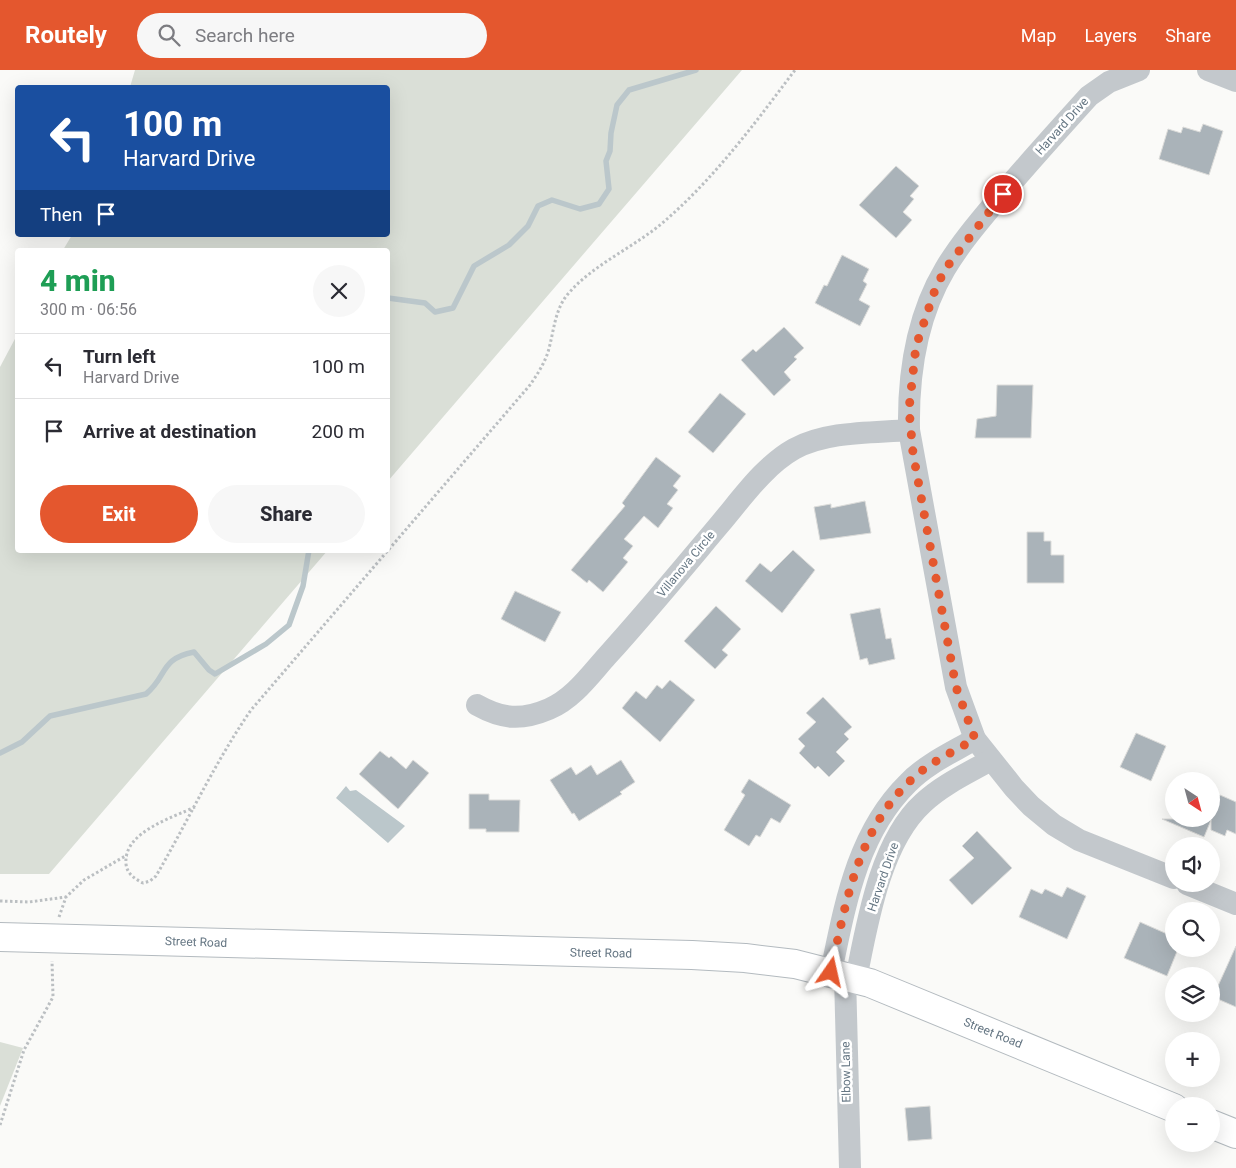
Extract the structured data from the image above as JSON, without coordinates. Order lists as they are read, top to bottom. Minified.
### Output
{"streets":{"main road":["Street Road"],"street":["Harvard Drive","Villanova Circle","Elbow Lane"]},"crossings":[["Harvard Drive","Villanova Circle"],["Harvard Drive","Street Road"],["Harvard Drive","Elbow Lane"],["Street Road","Elbow Lane"]],"north":"bottom right","page":{"header":"Routely","search":"Search here","nav":["Map","Layers","Share"],"turn":["100 m","Harvard Drive"],"then":"Then","heading":["4 min","300 m · 06:56"],"list":[{"name":"Turn left","note":"Harvard Drive","value":"100 m"},{"name":"Arrive at destination","value":"200 m"}],"buttons":["Exit","Share"],"map_buttons":["+","−"]}}
